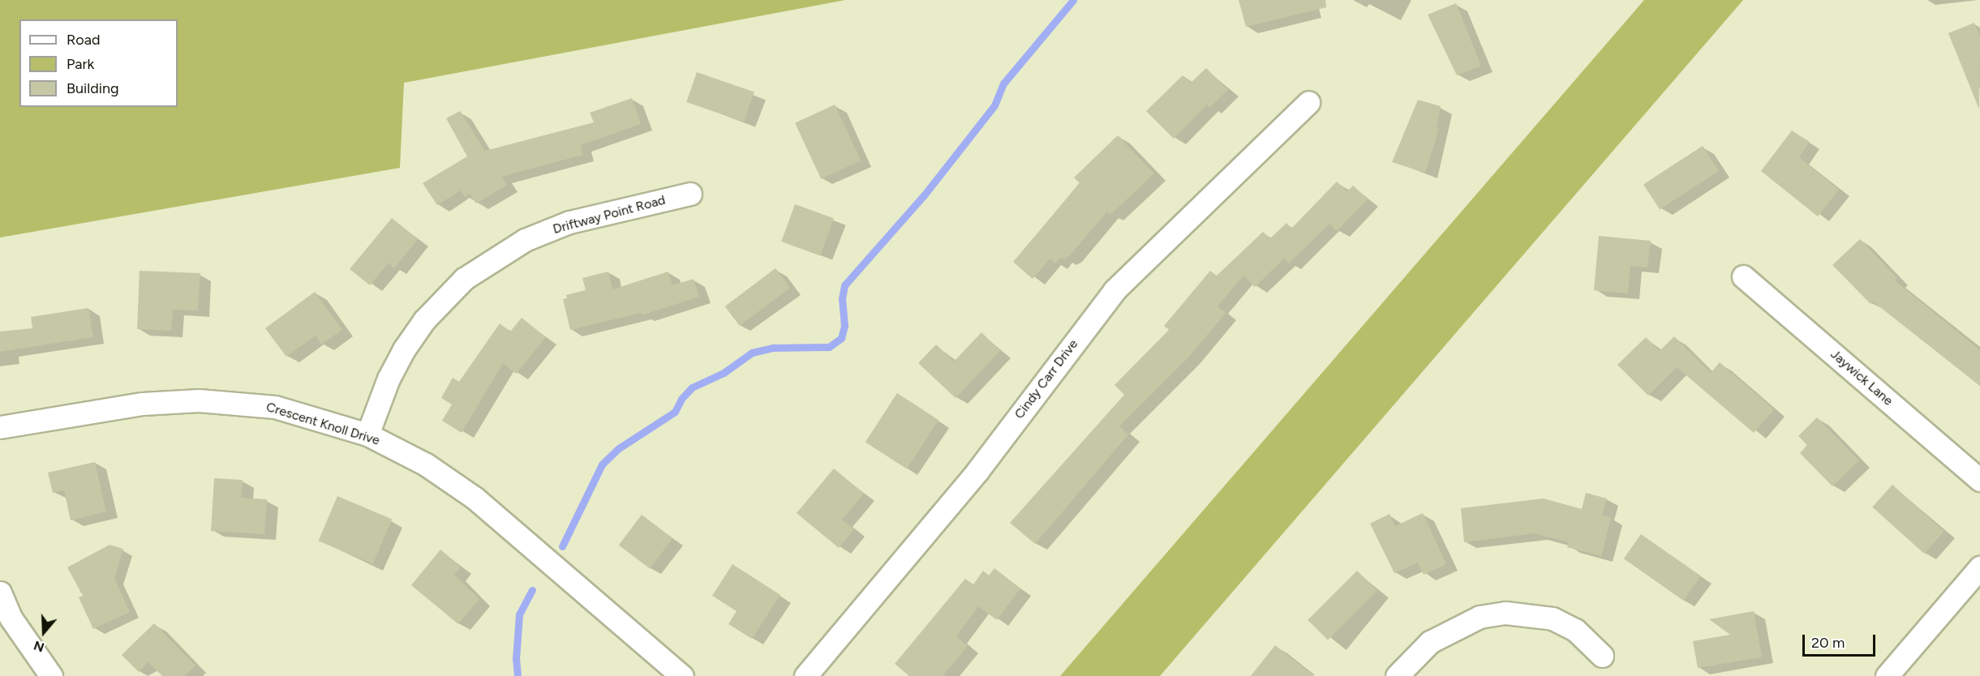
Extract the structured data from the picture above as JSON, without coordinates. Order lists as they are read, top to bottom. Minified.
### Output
{"streets":{"street":["Driftway Point Road","Jaywick Lane","Cindy Carr Drive","Crescent Knoll Drive"]},"crossings":[["Driftway Point Road","Crescent Knoll Drive"]],"legend":["Road","Park","Building"],"scale_bar":"20 m","north":"bottom"}
